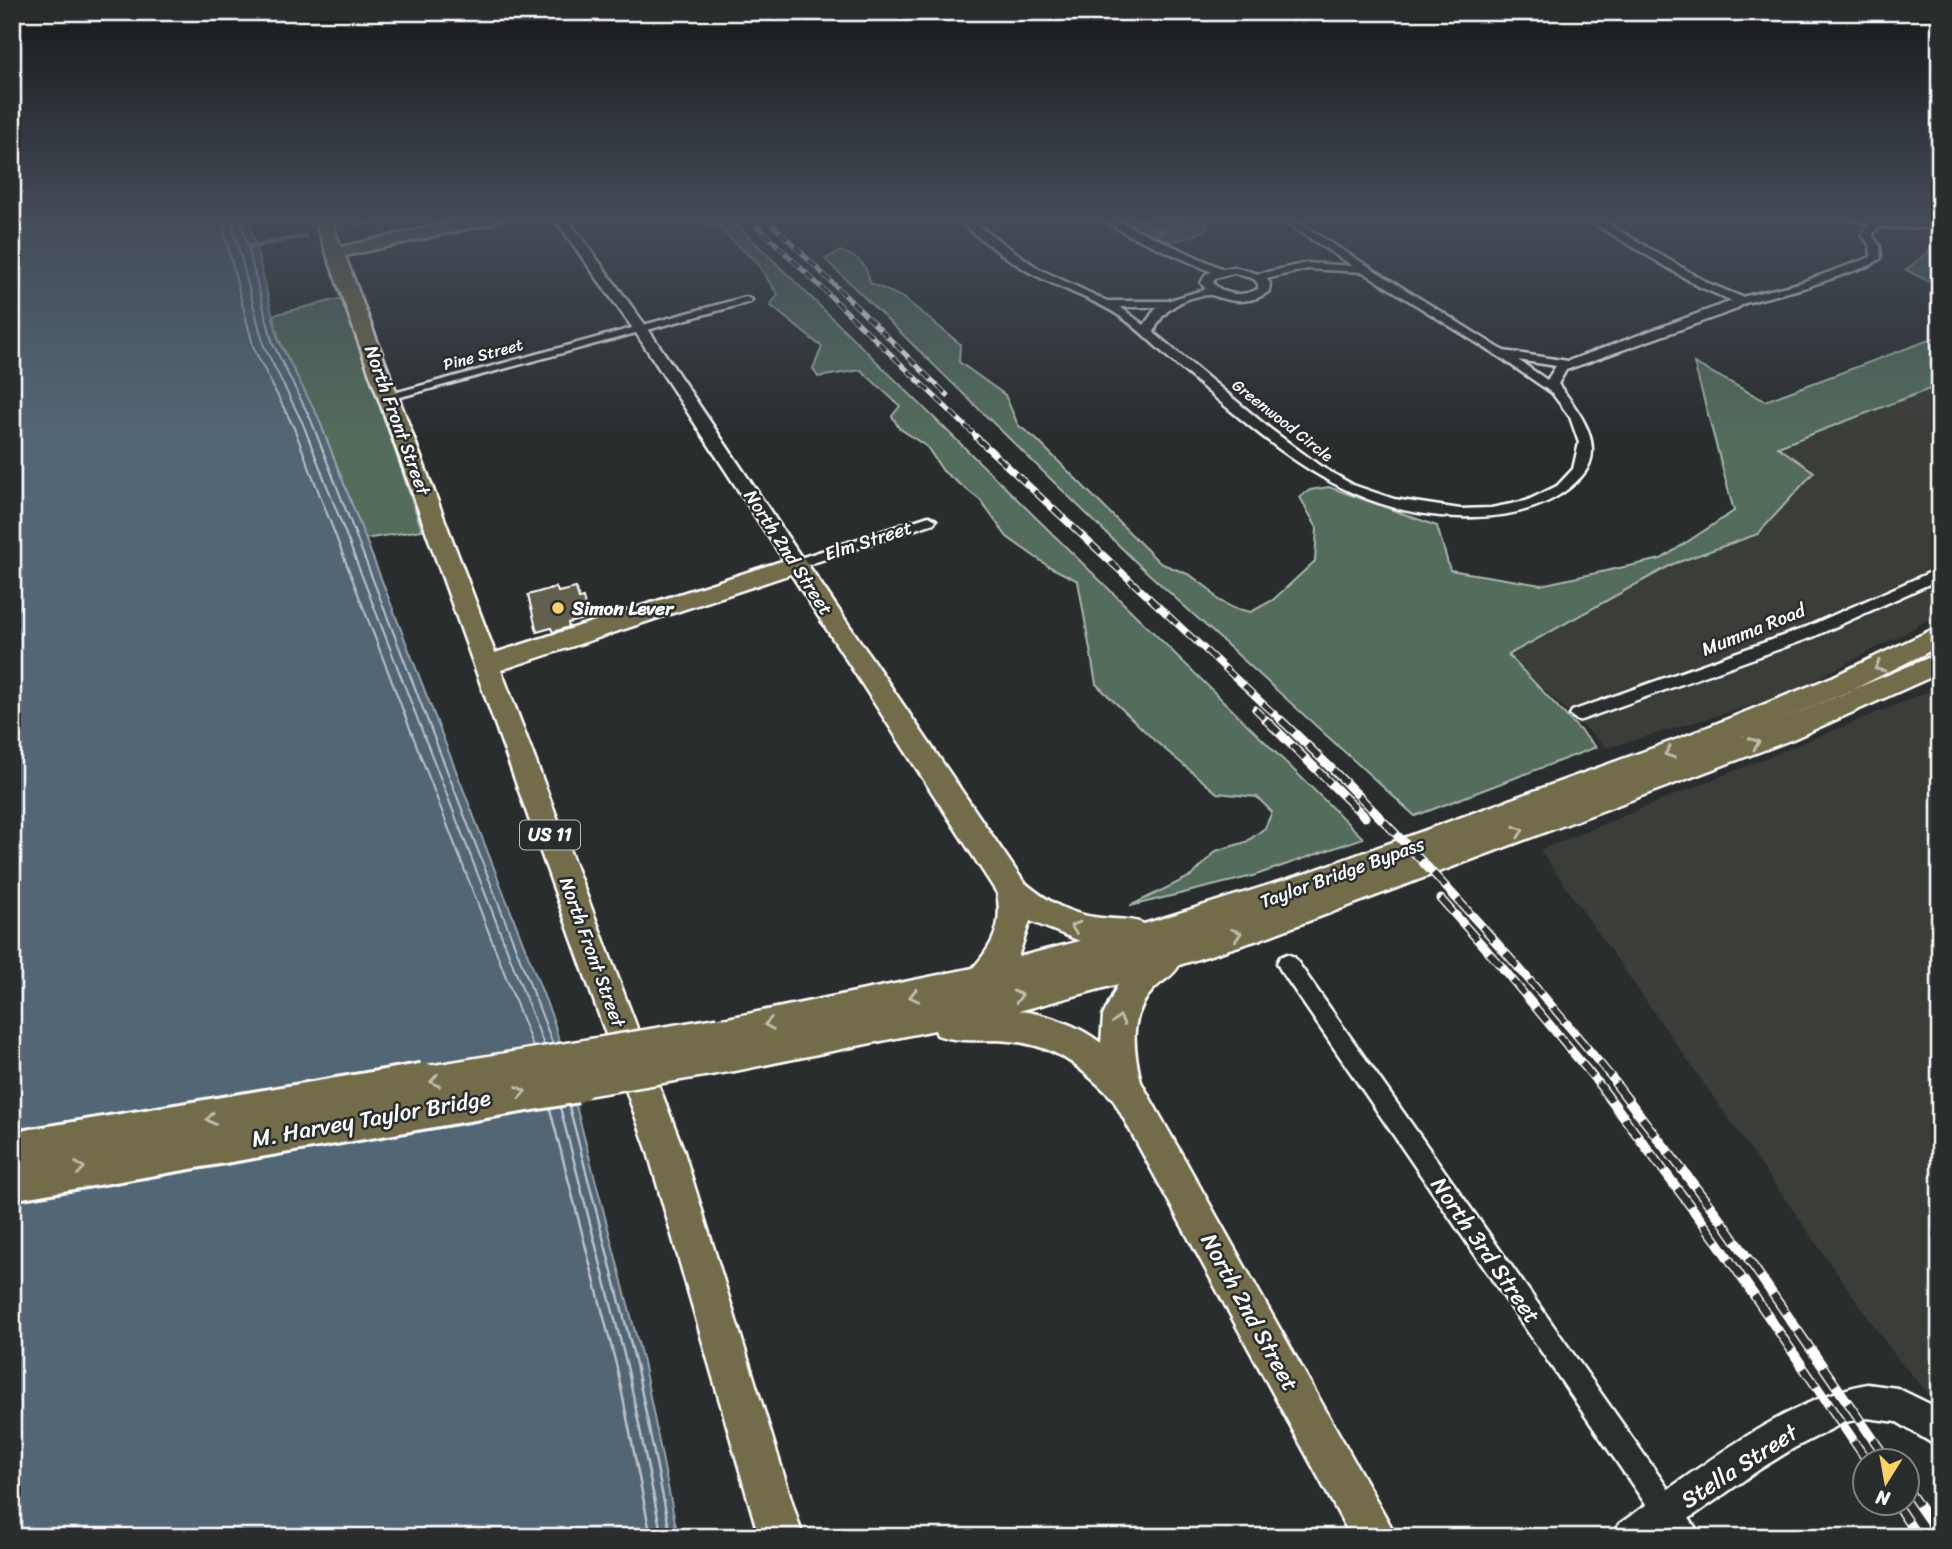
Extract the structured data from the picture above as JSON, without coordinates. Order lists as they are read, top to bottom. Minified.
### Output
{"streets":{"main road":["North Front Street","Elm Street","North 2nd Street","US 11","Taylor Bridge Bypass","M. Harvey Taylor Bridge"],"street":["Pine Street","Greenwood Circle","Mumma Road","North 3rd Street","Stella Street"]},"crossings":[["Pine Street","North Front Street"],["Pine Street","North 2nd Street"],["North Front Street","Elm Street"],["Elm Street","North 2nd Street"],["Taylor Bridge Bypass","M. Harvey Taylor Bridge"],["North 3rd Street","Stella Street"]],"places":["Simon Lever"],"north":"bottom"}
